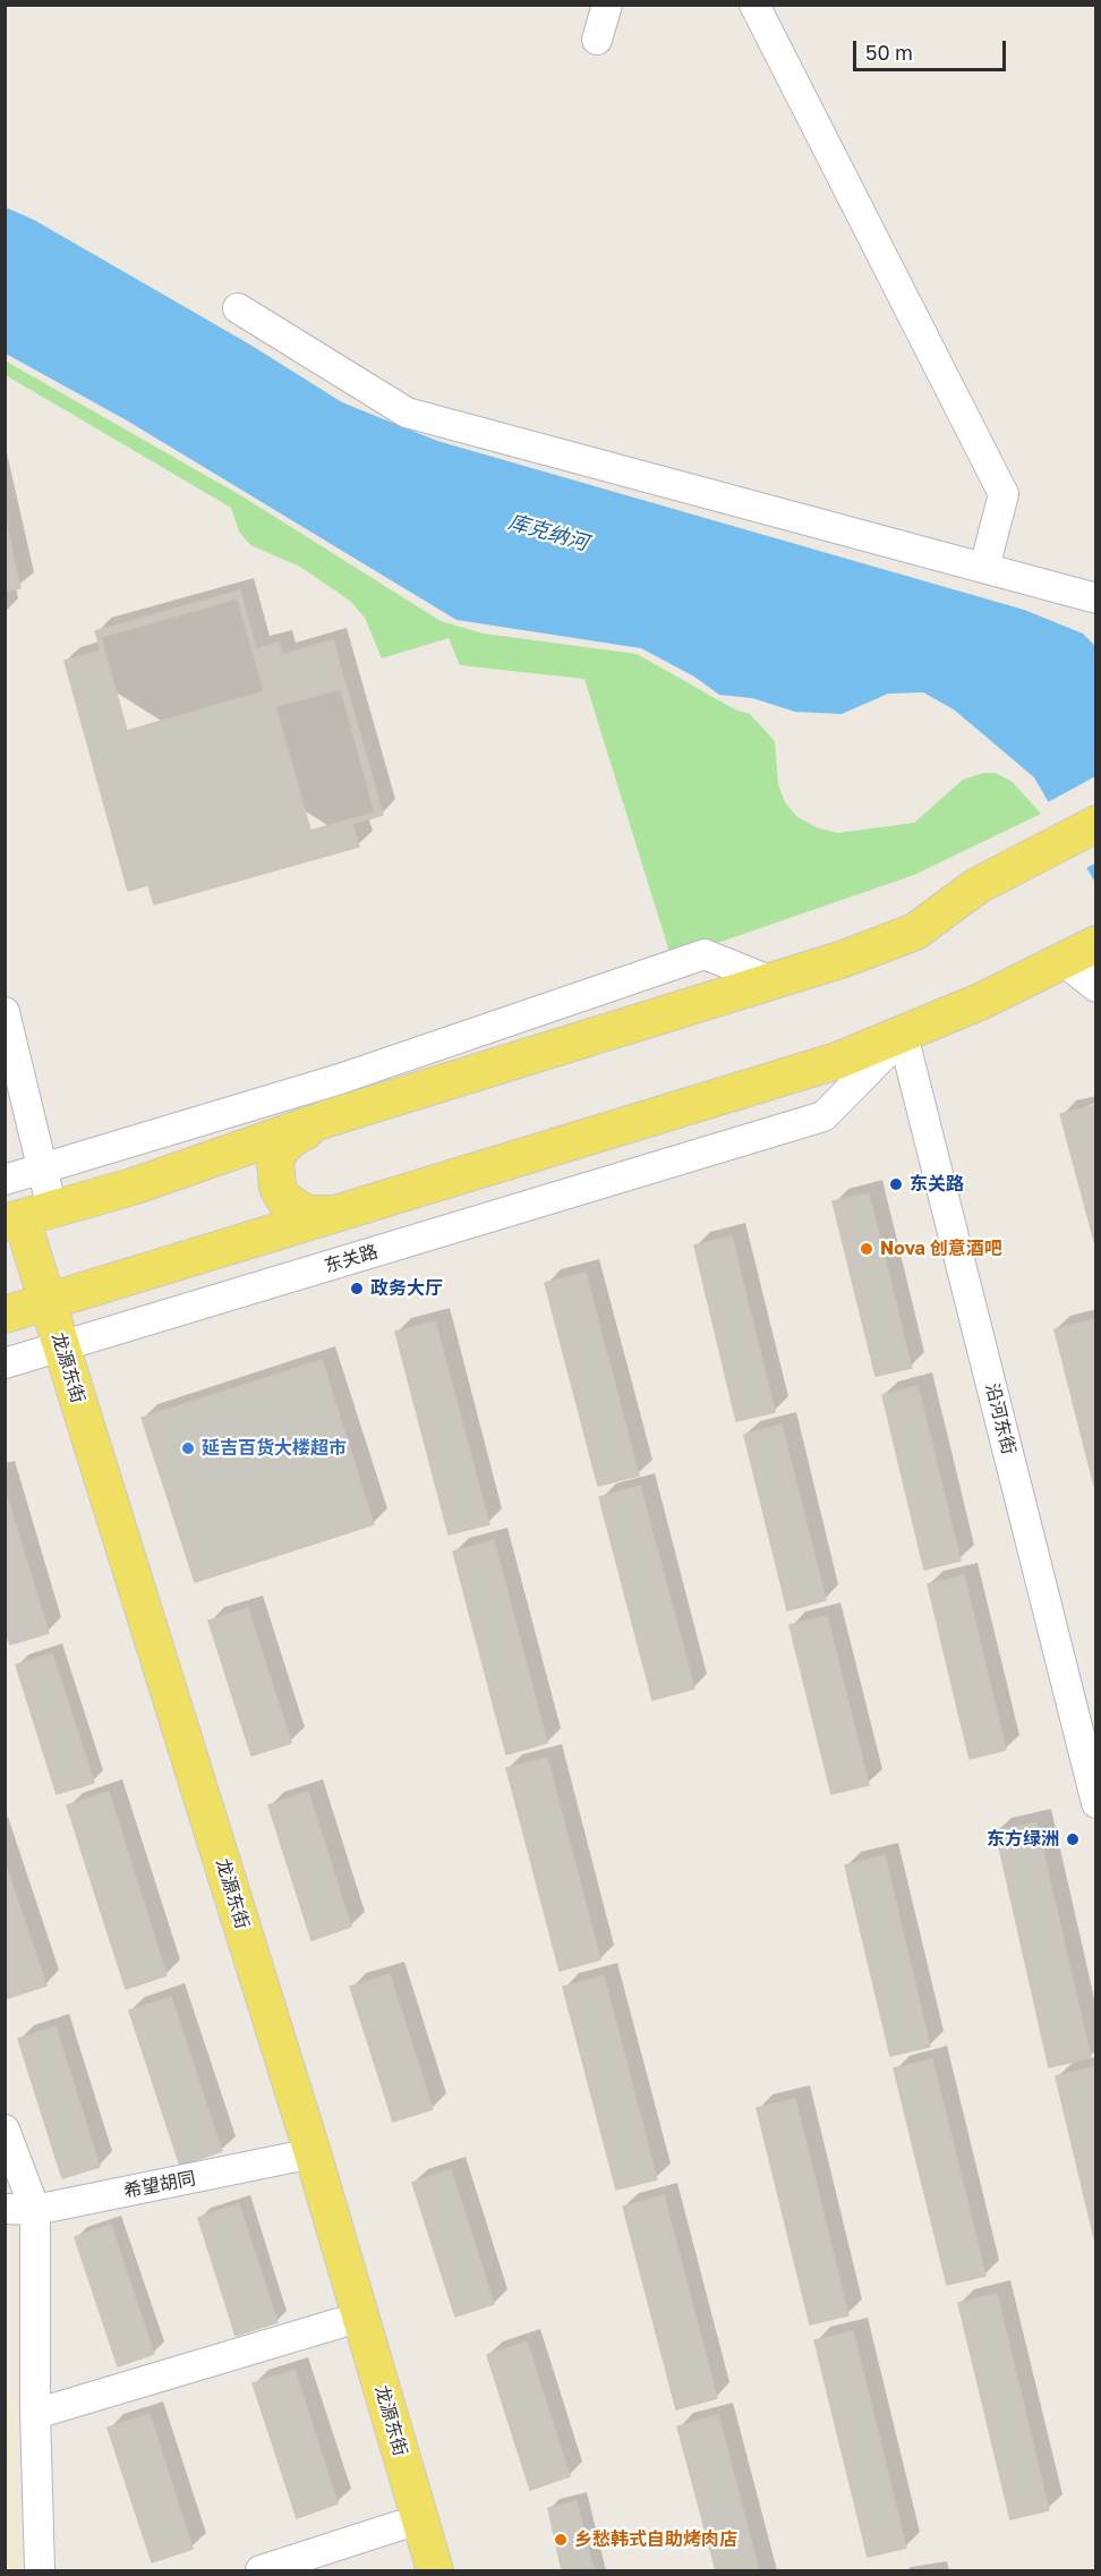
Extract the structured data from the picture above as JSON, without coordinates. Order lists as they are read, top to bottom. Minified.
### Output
{"streets":{"main road":["东关路","龙源东街"],"street":["沿河东街","希望胡同"]},"crossings":[["东关路","龙源东街"],["东关路","沿河东街"],["龙源东街","希望胡同"]],"water":["库克纳河"],"places":["东关路","Nova 创意酒吧","政务大厅","延吉百货大楼超市","东方绿洲","乡愁韩式自助烤肉店"],"scale_bar":"50 m"}
